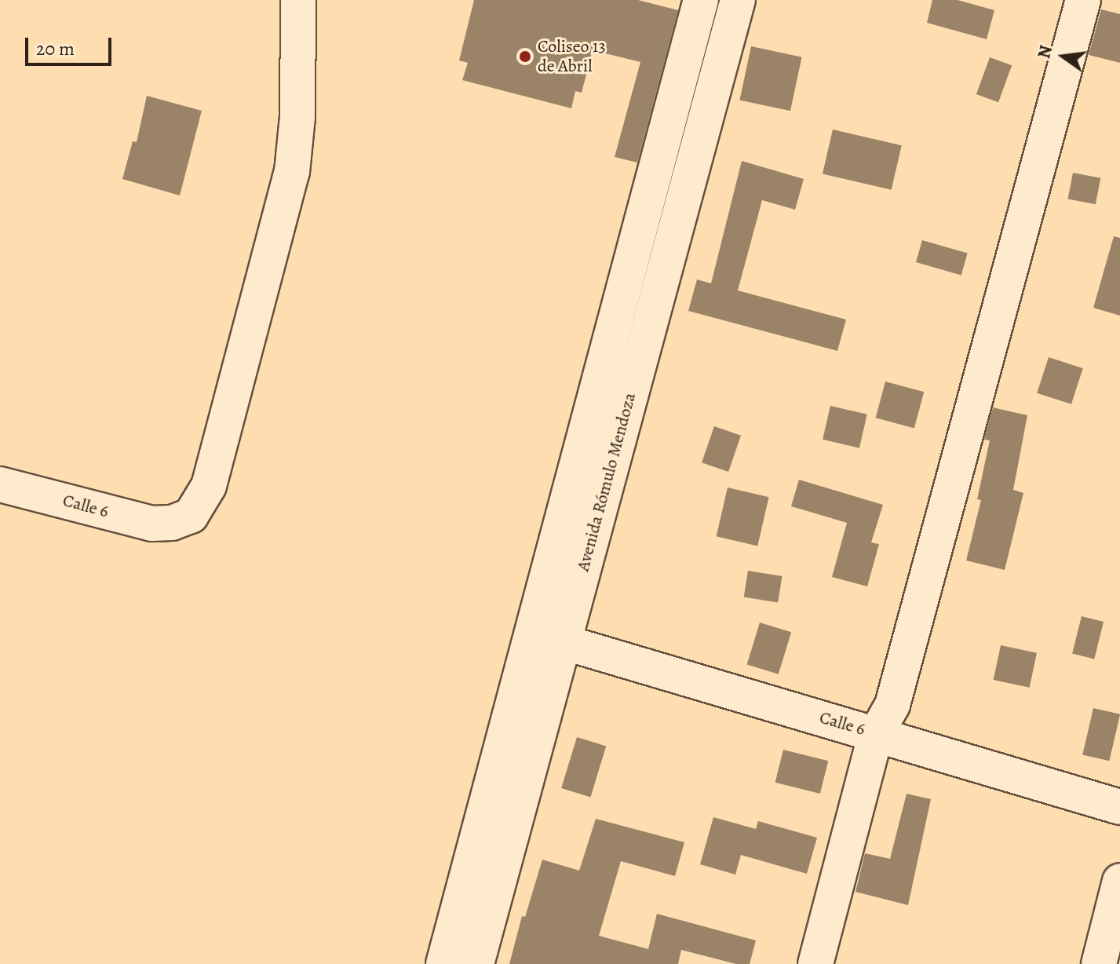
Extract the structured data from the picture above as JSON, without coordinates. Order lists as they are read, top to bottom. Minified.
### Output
{"streets":{"street":["Avenida Rómulo Mendoza","Calle 6"]},"crossings":[["Avenida Rómulo Mendoza","Calle 6"]],"places":["Coliseo 13 de Abril"],"scale_bar":"20 m","north":"left"}
